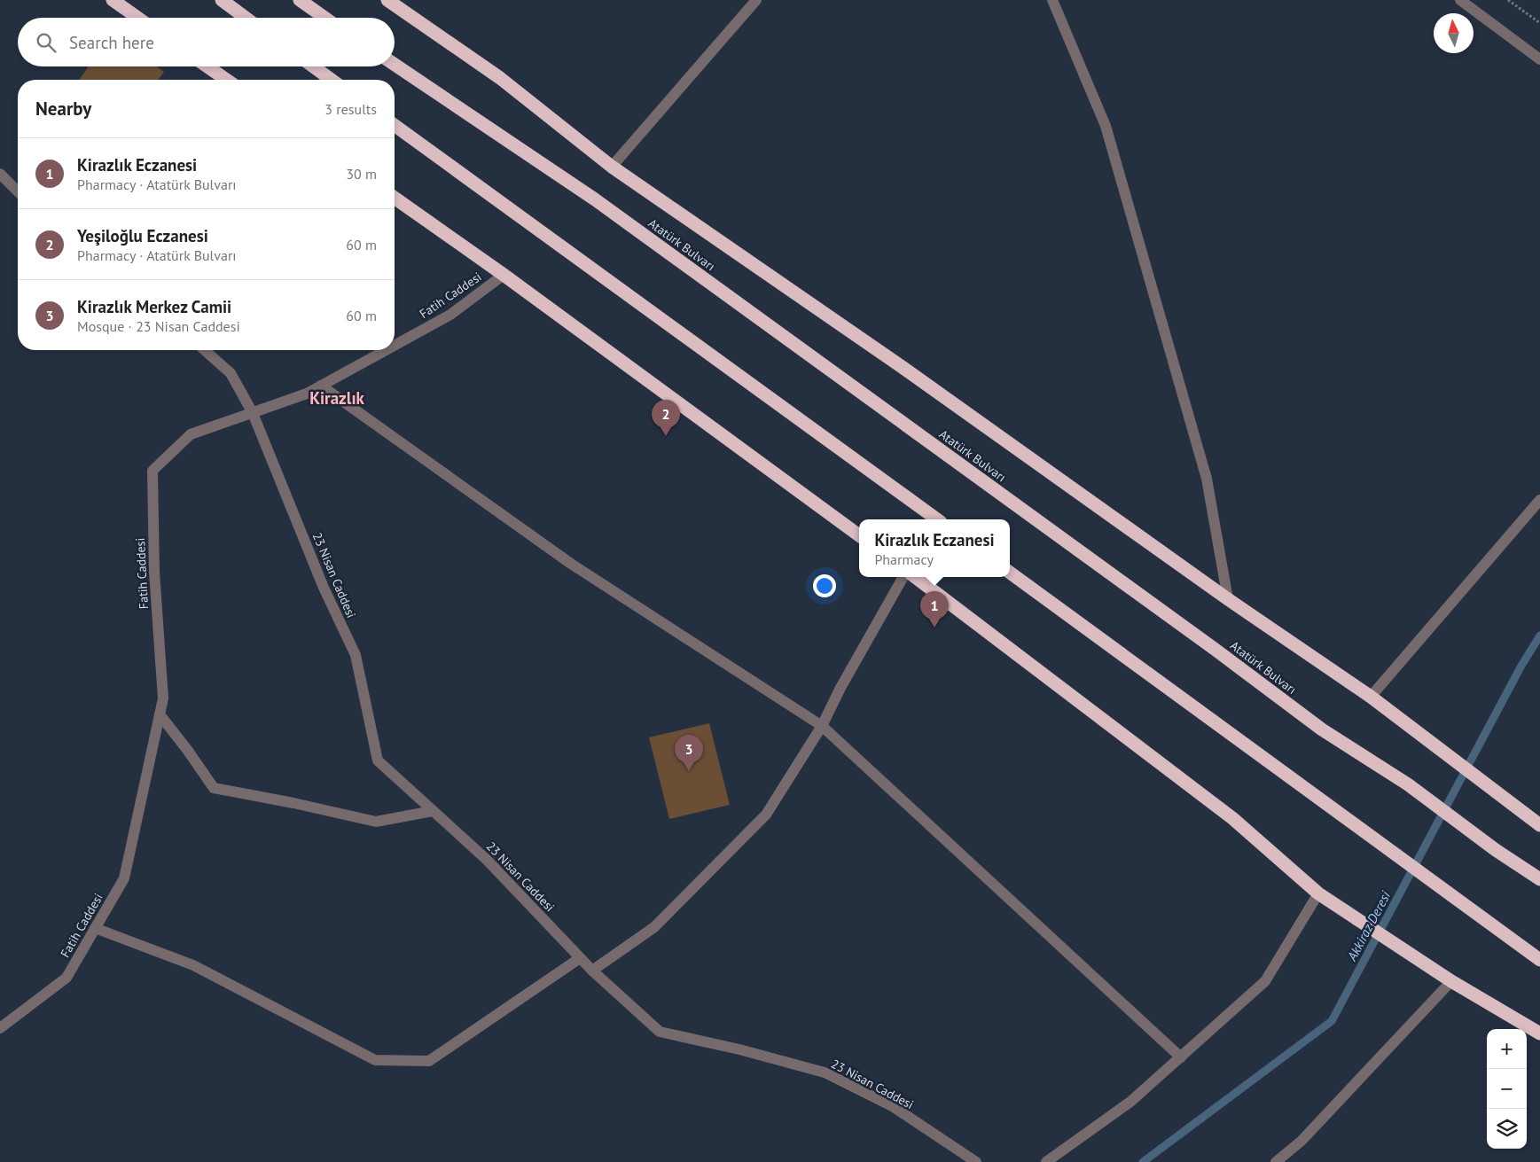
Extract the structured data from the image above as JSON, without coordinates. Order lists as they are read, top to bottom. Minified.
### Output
{"streets":{"highway":["Atatürk Bulvarı"],"street":["Fatih Caddesi","23 Nisan Caddesi"]},"crossings":[["Fatih Caddesi","23 Nisan Caddesi"]],"districts":["Kirazlık"],"water":["Akkiraz Deresi"],"north":"top","page":{"search":"Search here","heading":["Nearby","3 results"],"list":[{"mark":"1","name":"Kirazlık Eczanesi","note":"Pharmacy · Atatürk Bulvarı","value":"30 m"},{"mark":"2","name":"Yeşiloğlu Eczanesi","note":"Pharmacy · Atatürk Bulvarı","value":"60 m"},{"mark":"3","name":"Kirazlık Merkez Camii","note":"Mosque · 23 Nisan Caddesi","value":"60 m"}],"pins":["2","1","3"],"popup":["Kirazlık Eczanesi","Pharmacy"],"map_buttons":["+","−"]}}
